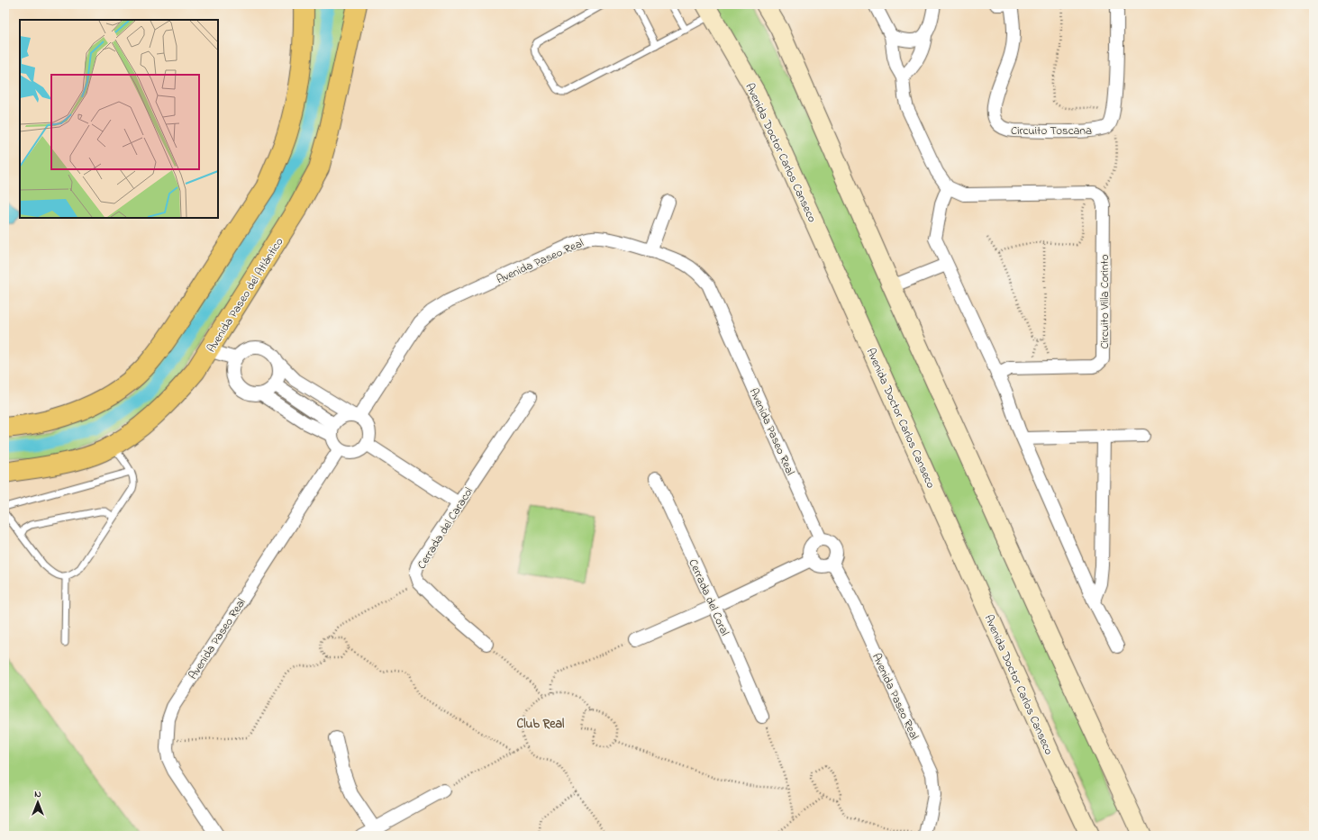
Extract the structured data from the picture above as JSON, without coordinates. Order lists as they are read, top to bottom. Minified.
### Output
{"streets":{"main road":["Avenida Doctor Carlos Canseco","Avenida Paseo del Atlántico"],"street":["Circuito Toscana","Avenida Paseo Real","Circuito Villa Corinto","Cerrada del Caracol","Cerrada del Coral"]},"districts":["Club Real"],"north":"top"}
